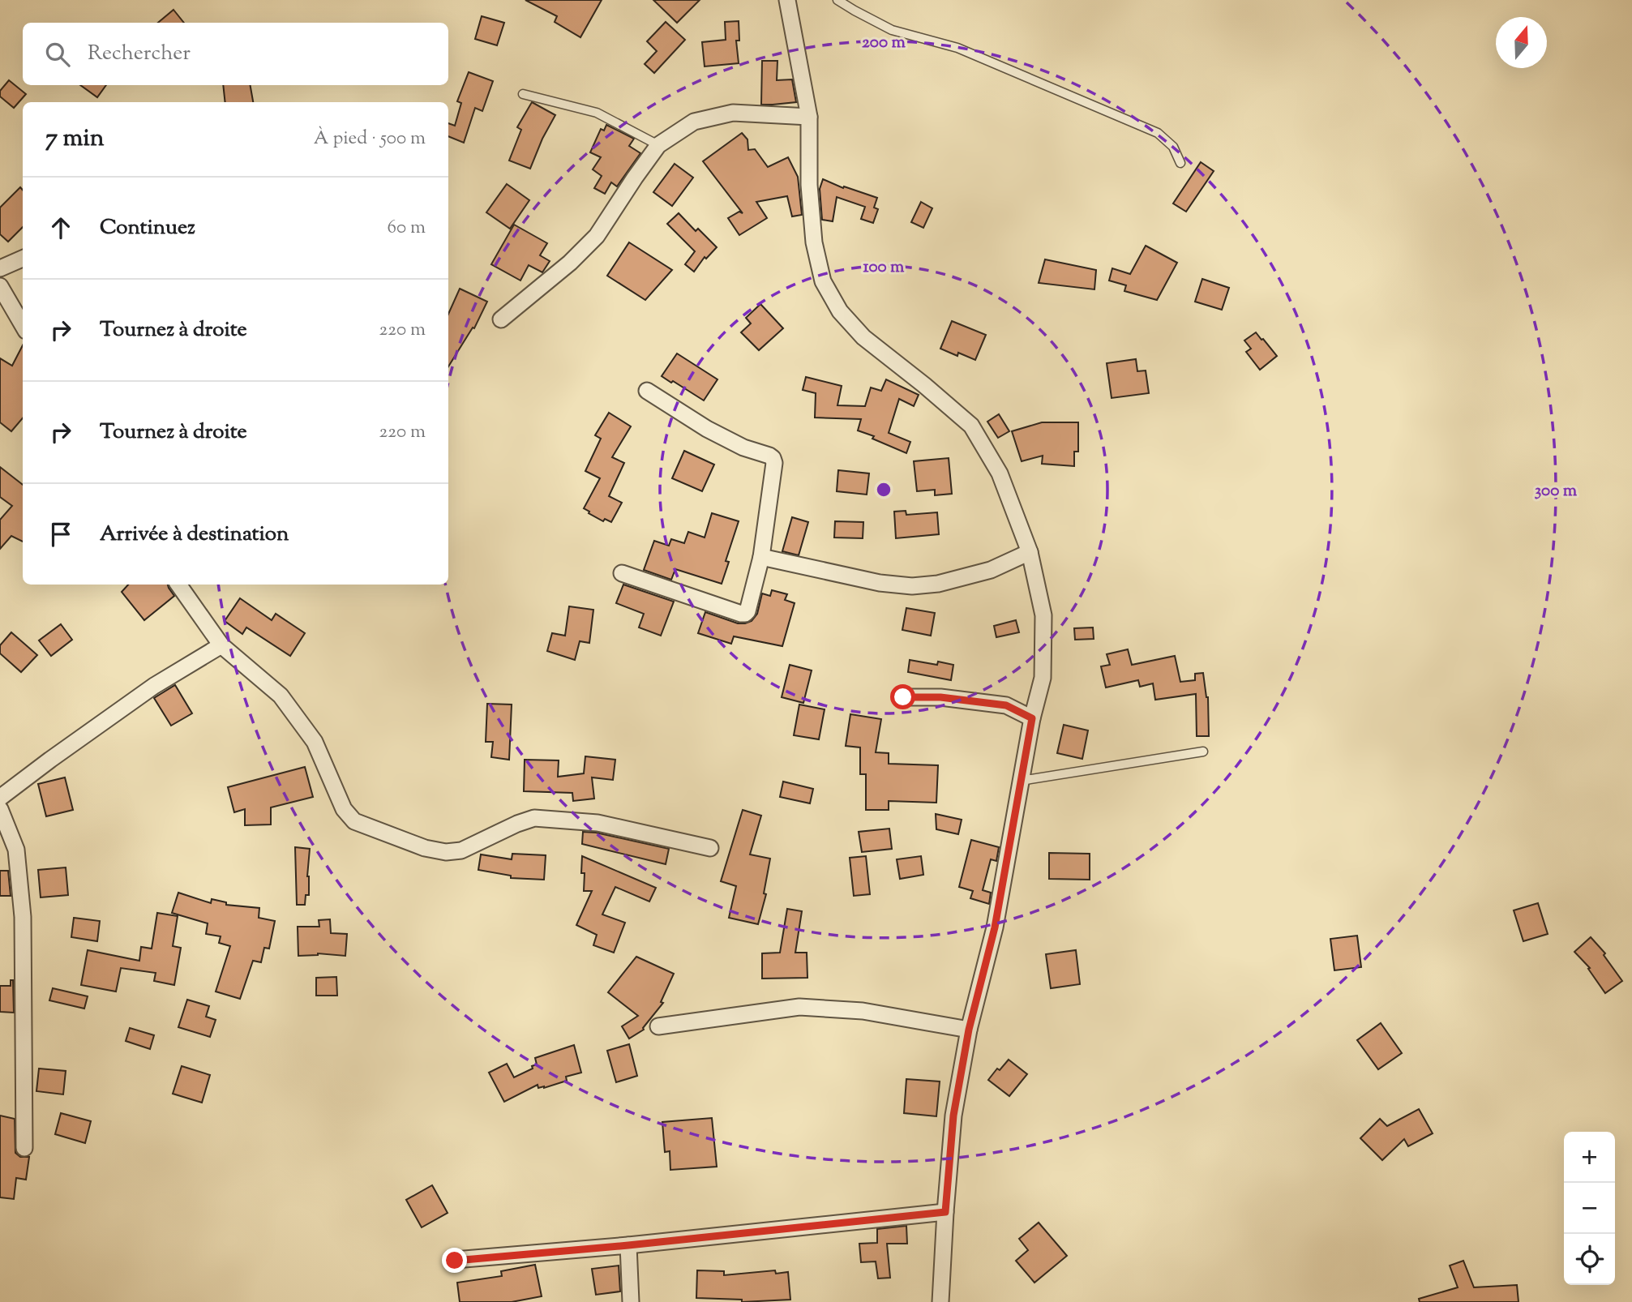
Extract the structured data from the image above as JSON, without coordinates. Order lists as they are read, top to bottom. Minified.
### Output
{"north":"top","page":{"search":"Rechercher","heading":["7 min","À pied · 500 m"],"list":[["Continuez","60 m"],["Tournez à droite","220 m"],["Tournez à droite","220 m"],"Arrivée à destination"],"map_buttons":["+","−"]},"rings":["200 m","100 m","300 m"]}
